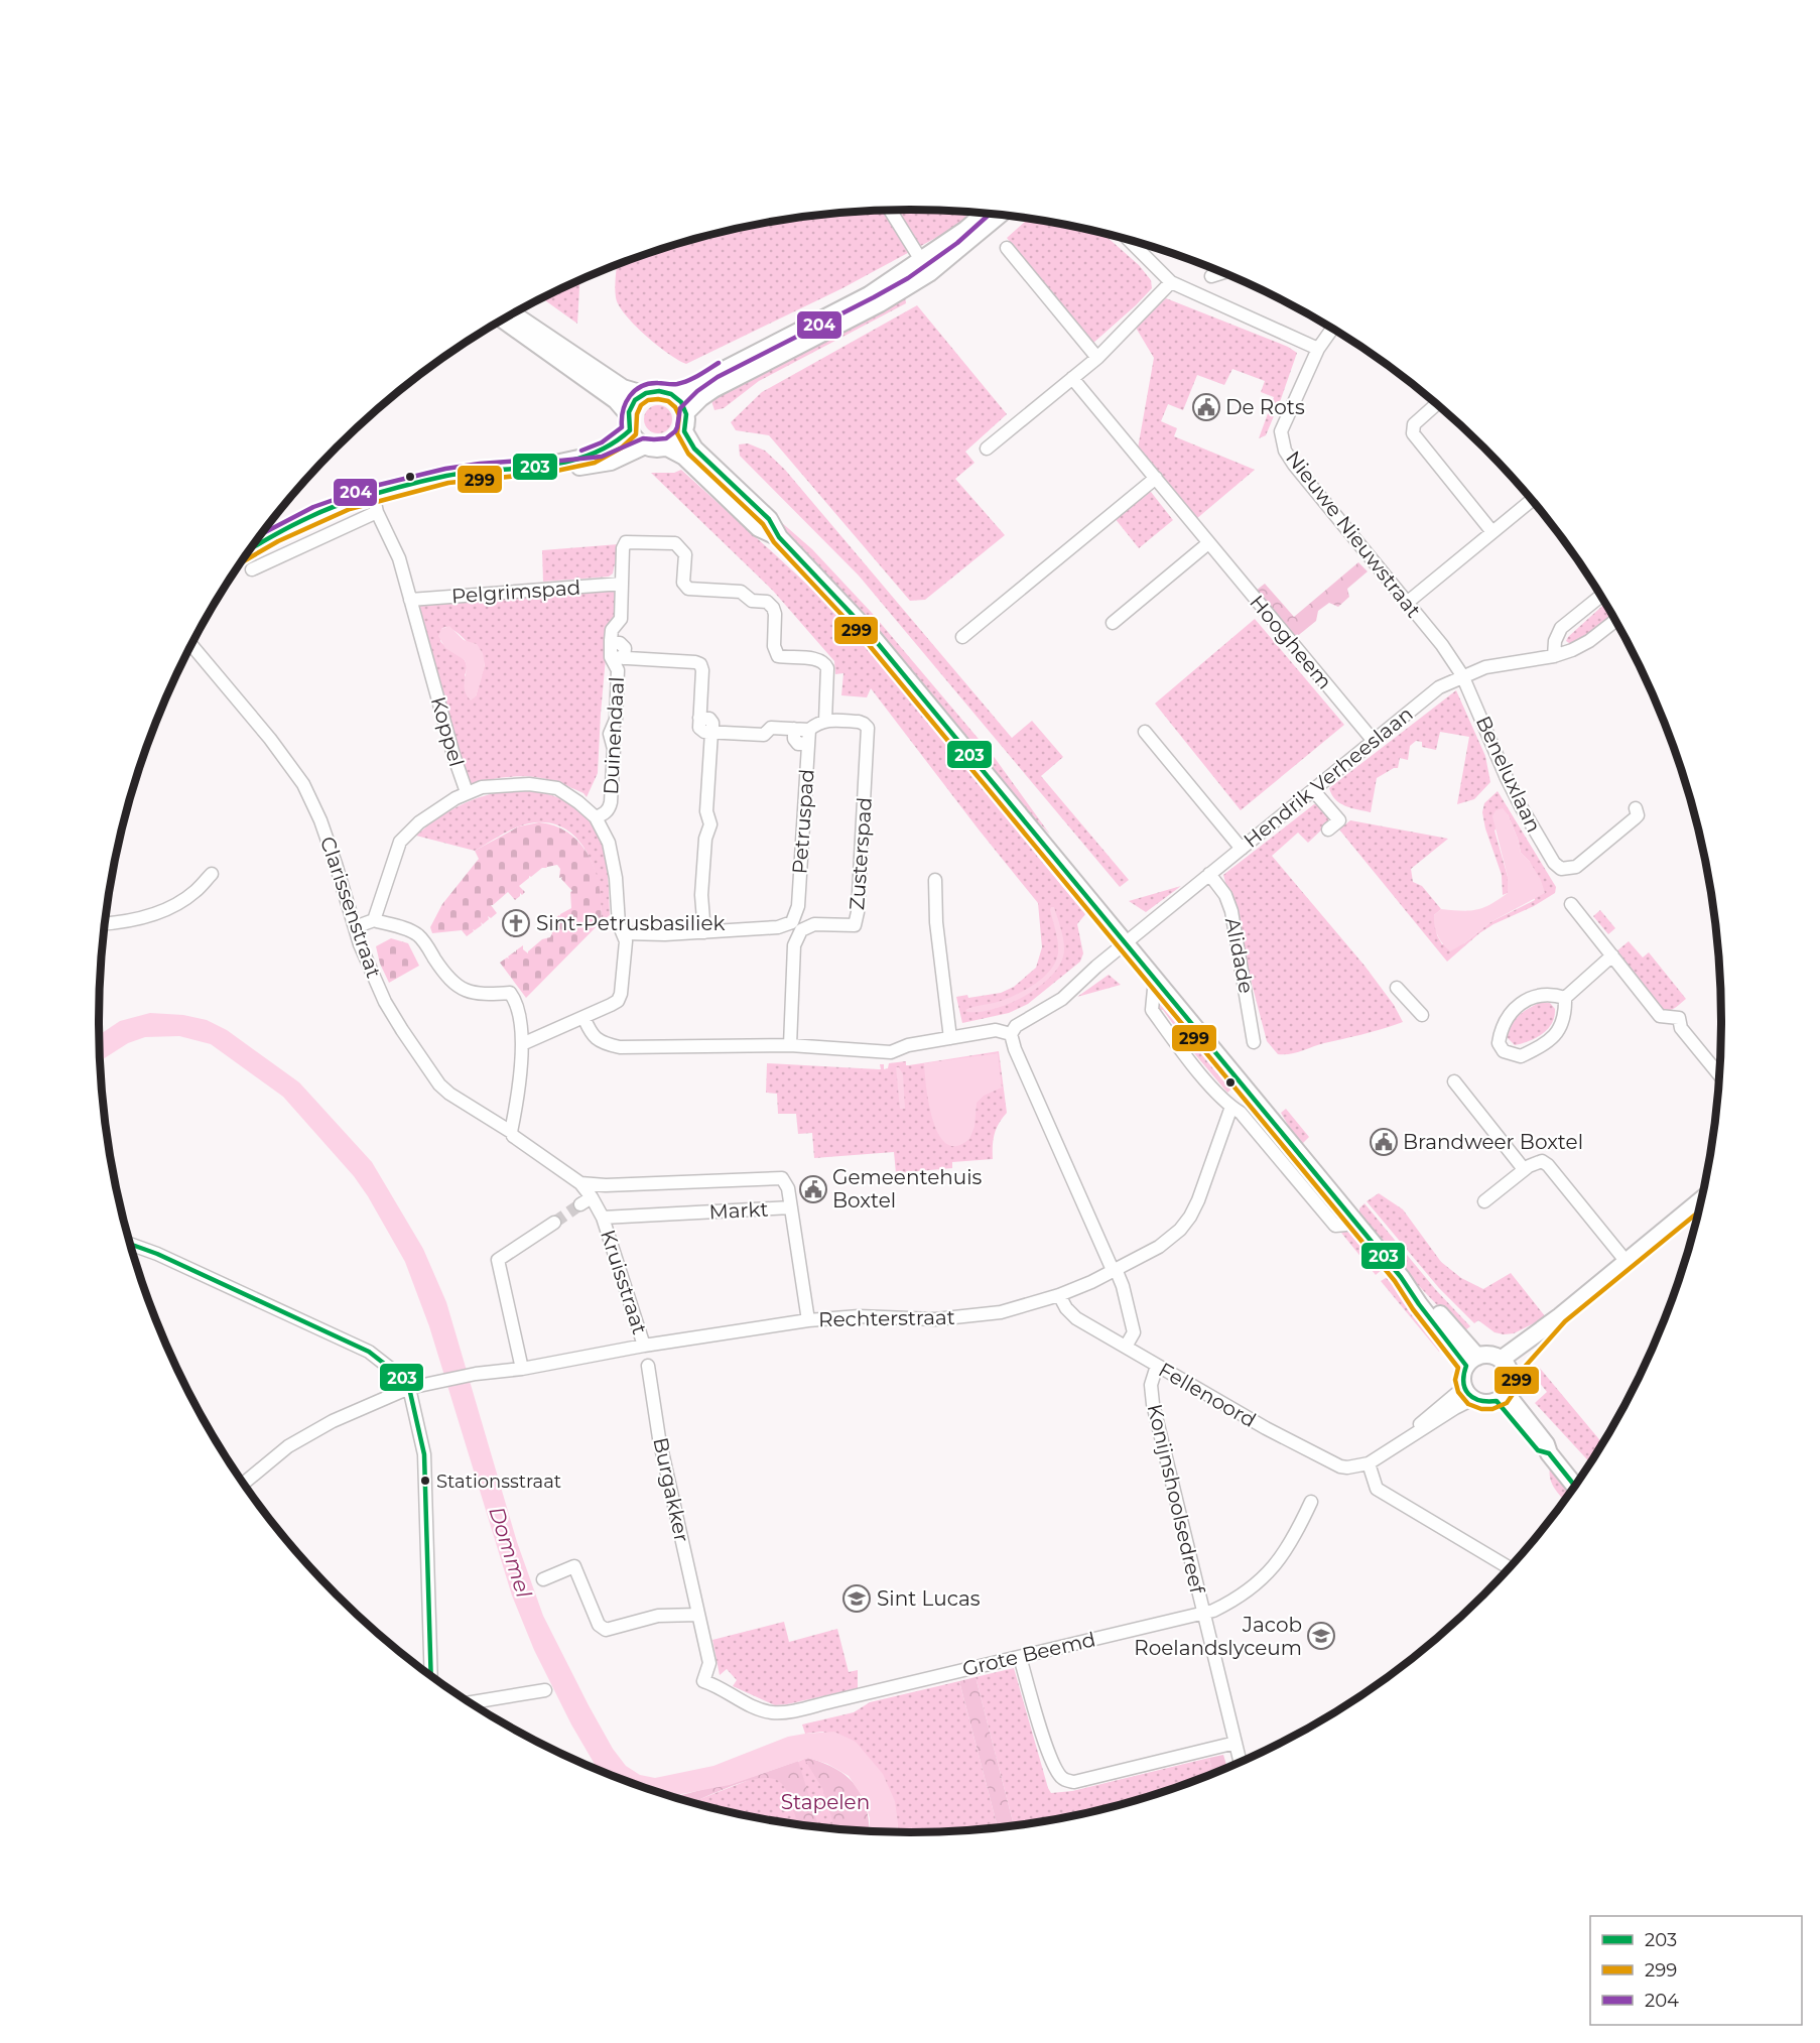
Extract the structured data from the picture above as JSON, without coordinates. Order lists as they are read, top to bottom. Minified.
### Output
{"streets":{"street":["Nieuwe Nieuwstraat","Pelgrimspad","Hoogheem","Koppel","Duinendaal","Beneluxlaan","Hendrik Verheeslaan","Petruspad","Zusterspad","Clarissenstraat","Alidade","Markt","Kruisstraat","Rechterstraat","Fellenoord","Burgakker","Konijnshoolsedreef","Grote Beemd"]},"crossings":[["Nieuwe Nieuwstraat","Beneluxlaan"],["Nieuwe Nieuwstraat","Hendrik Verheeslaan"],["Pelgrimspad","Koppel"],["Pelgrimspad","Duinendaal"],["Hoogheem","Hendrik Verheeslaan"],["Koppel","Duinendaal"],["Duinendaal","Zusterspad"],["Beneluxlaan","Hendrik Verheeslaan"],["Hendrik Verheeslaan","Alidade"],["Clarissenstraat","Markt"],["Markt","Kruisstraat"],["Kruisstraat","Rechterstraat"],["Rechterstraat","Fellenoord"],["Fellenoord","Konijnshoolsedreef"],["Burgakker","Grote Beemd"],["Konijnshoolsedreef","Grote Beemd"]],"water":["Dommel"],"parks":["Stapelen"],"places":{"public building":["De Rots","Brandweer Boxtel","Gemeentehuis Boxtel"],"church":["Sint-Petrusbasiliek"],"other":["Stationsstraat"],"school or university":["Sint Lucas","Jacob Roelandslyceum"]},"lines":["transit line 204","transit line 203","transit line 299"],"legend":["203","299","204"]}
